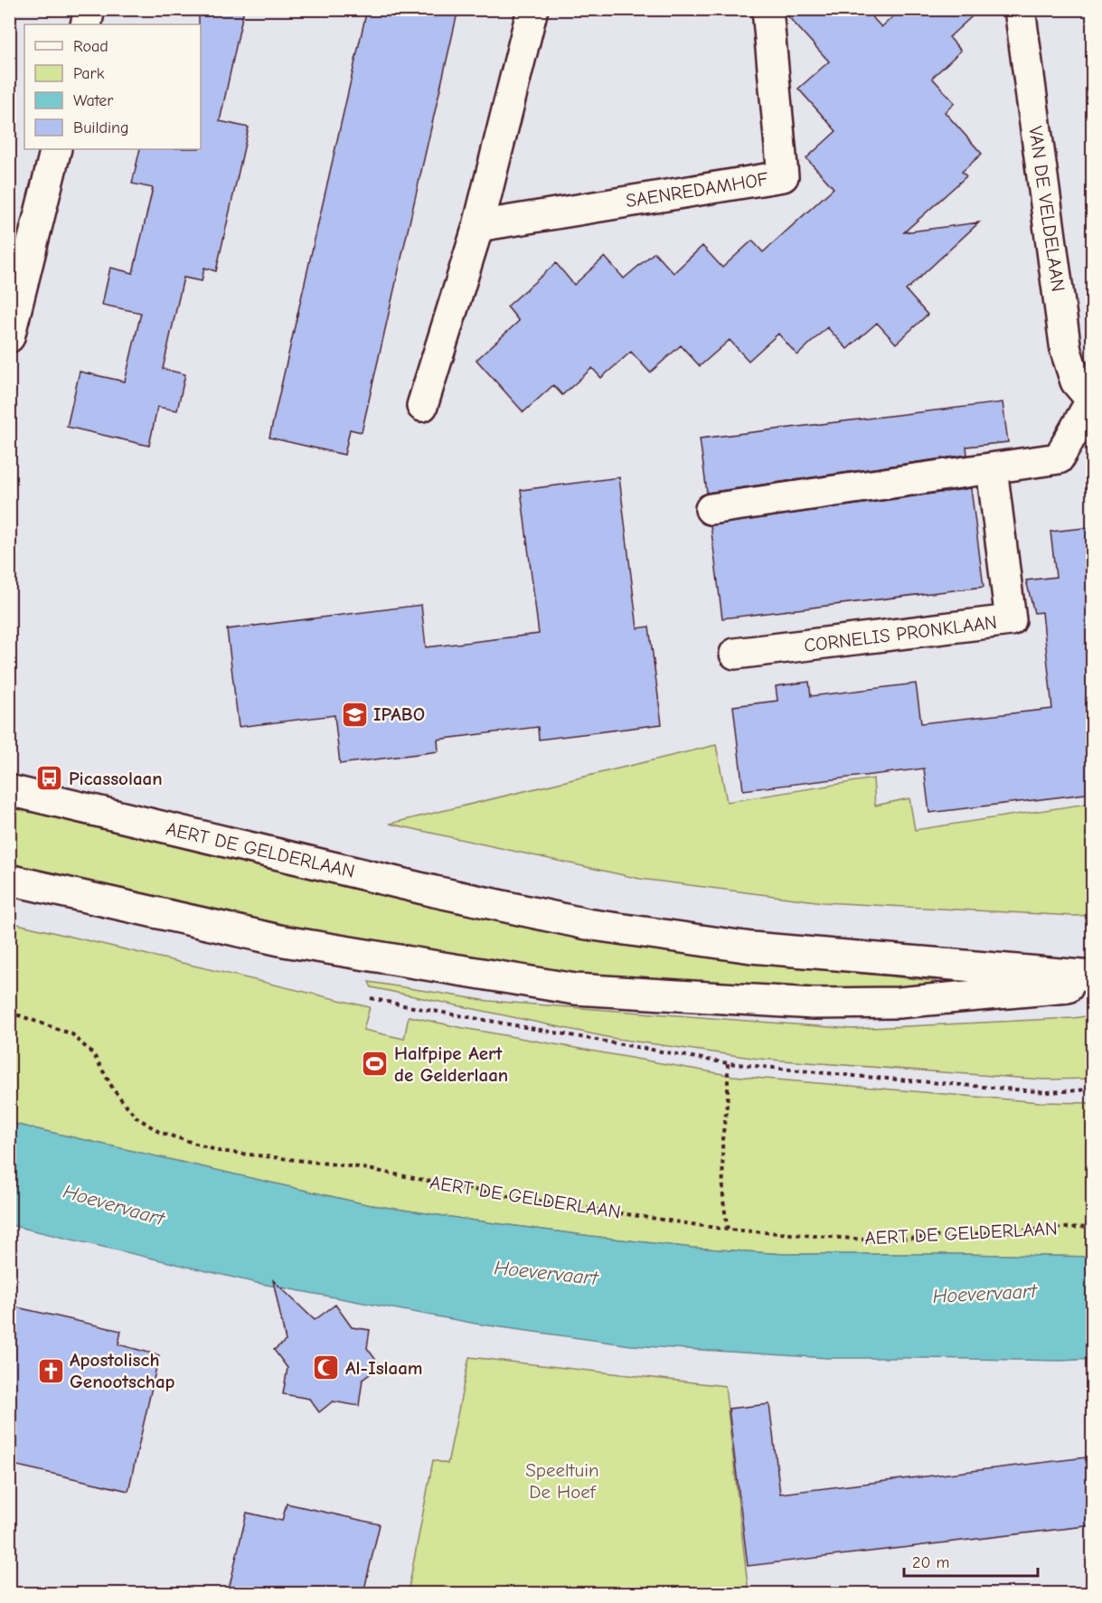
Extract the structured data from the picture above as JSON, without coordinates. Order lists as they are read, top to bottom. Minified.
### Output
{"streets":{"street":["SAENREDAMHOF","VAN DE VELDELAAN","CORNELIS PRONKLAAN","AERT DE GELDERLAAN"]},"water":["Hoevervaart"],"parks":["Speeltuin De Hoef"],"places":{"school or university":["IPABO"],"bus stop":["Picassolaan"],"sports":["Halfpipe Aert de Gelderlaan"],"mosque":["Al-Islaam"],"church":["Apostolisch Genootschap"]},"legend":["Road","Park","Water","Building"],"scale_bar":"20 m"}
